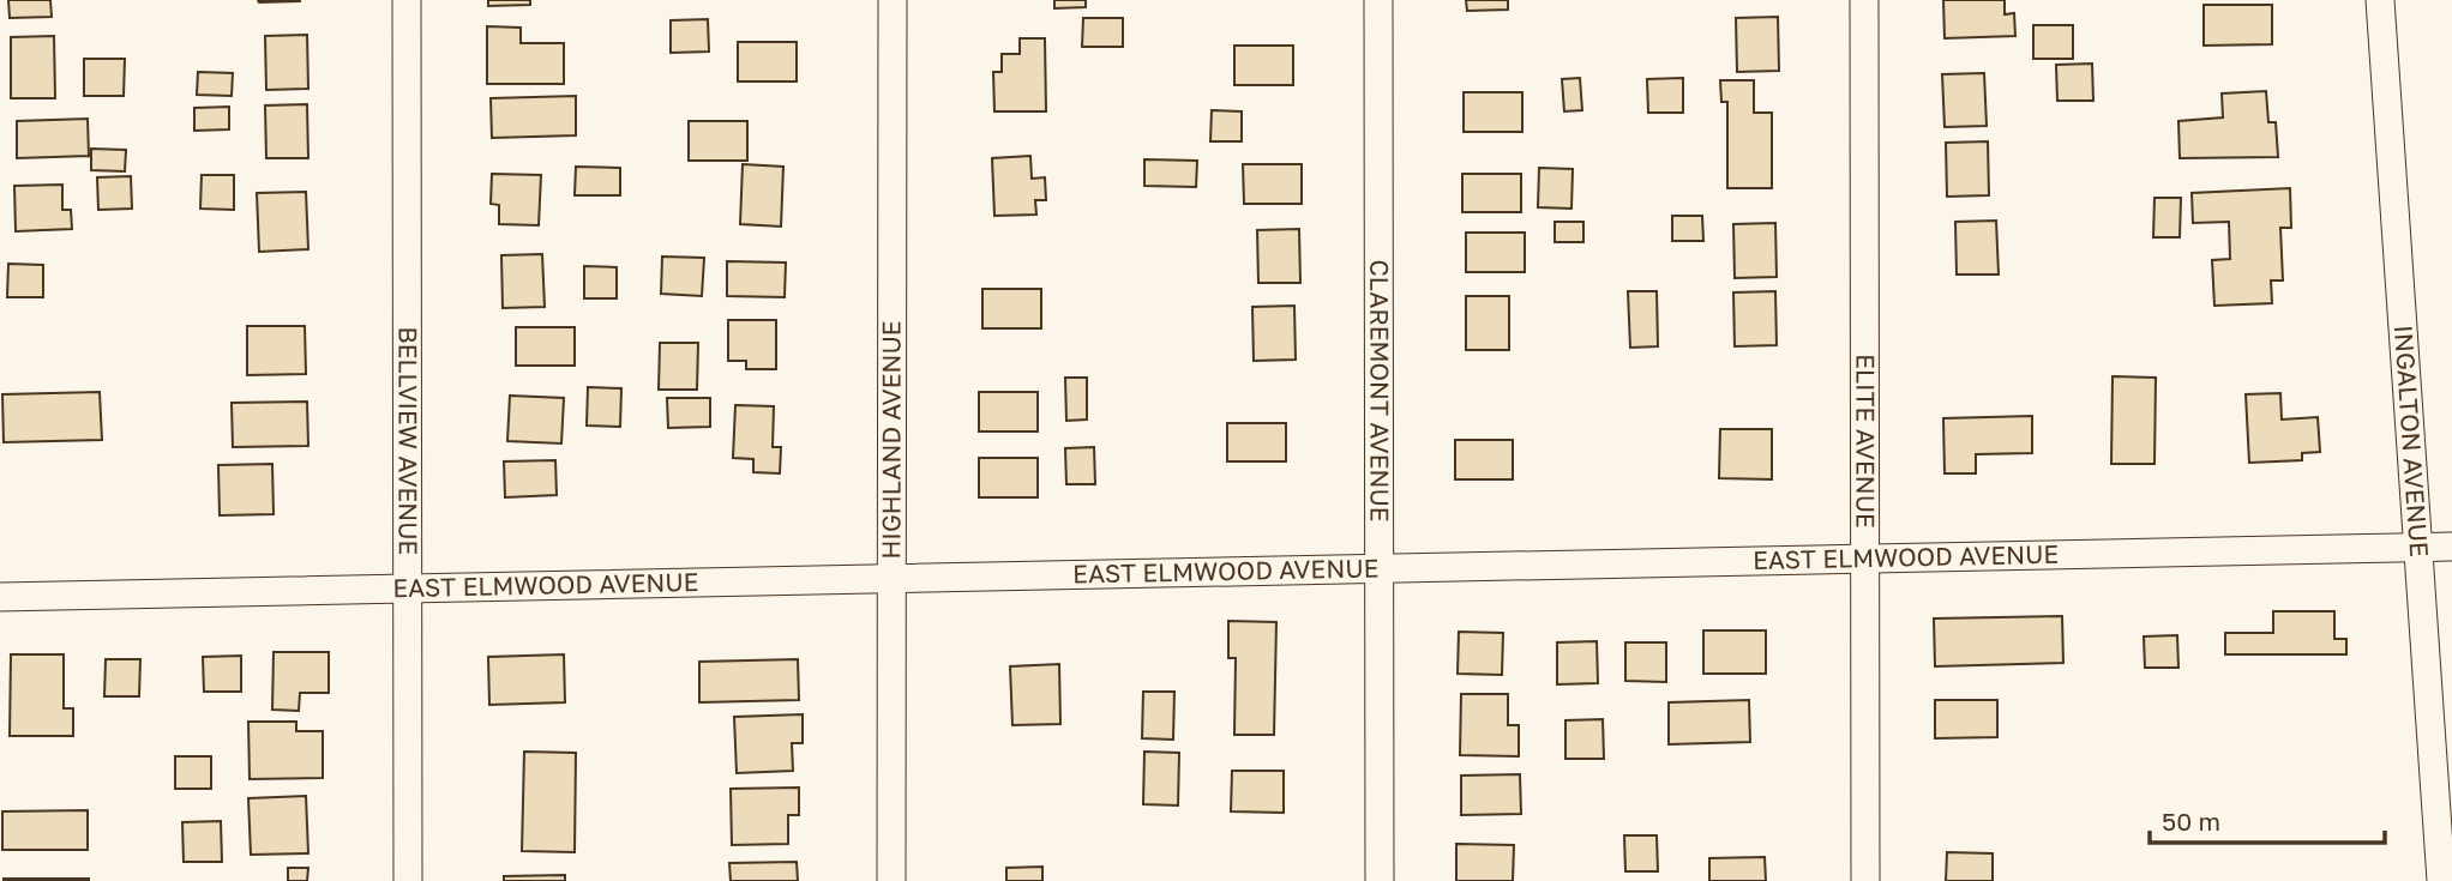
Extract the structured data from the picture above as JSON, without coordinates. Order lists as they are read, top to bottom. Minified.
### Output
{"streets":{"street":["CLAREMONT AVENUE","BELLVIEW AVENUE","ELITE AVENUE","INGALTON AVENUE","HIGHLAND AVENUE","EAST ELMWOOD AVENUE"]},"crossings":[["CLAREMONT AVENUE","EAST ELMWOOD AVENUE"],["BELLVIEW AVENUE","EAST ELMWOOD AVENUE"],["ELITE AVENUE","EAST ELMWOOD AVENUE"],["INGALTON AVENUE","EAST ELMWOOD AVENUE"],["HIGHLAND AVENUE","EAST ELMWOOD AVENUE"]],"scale_bar":"50 m"}
